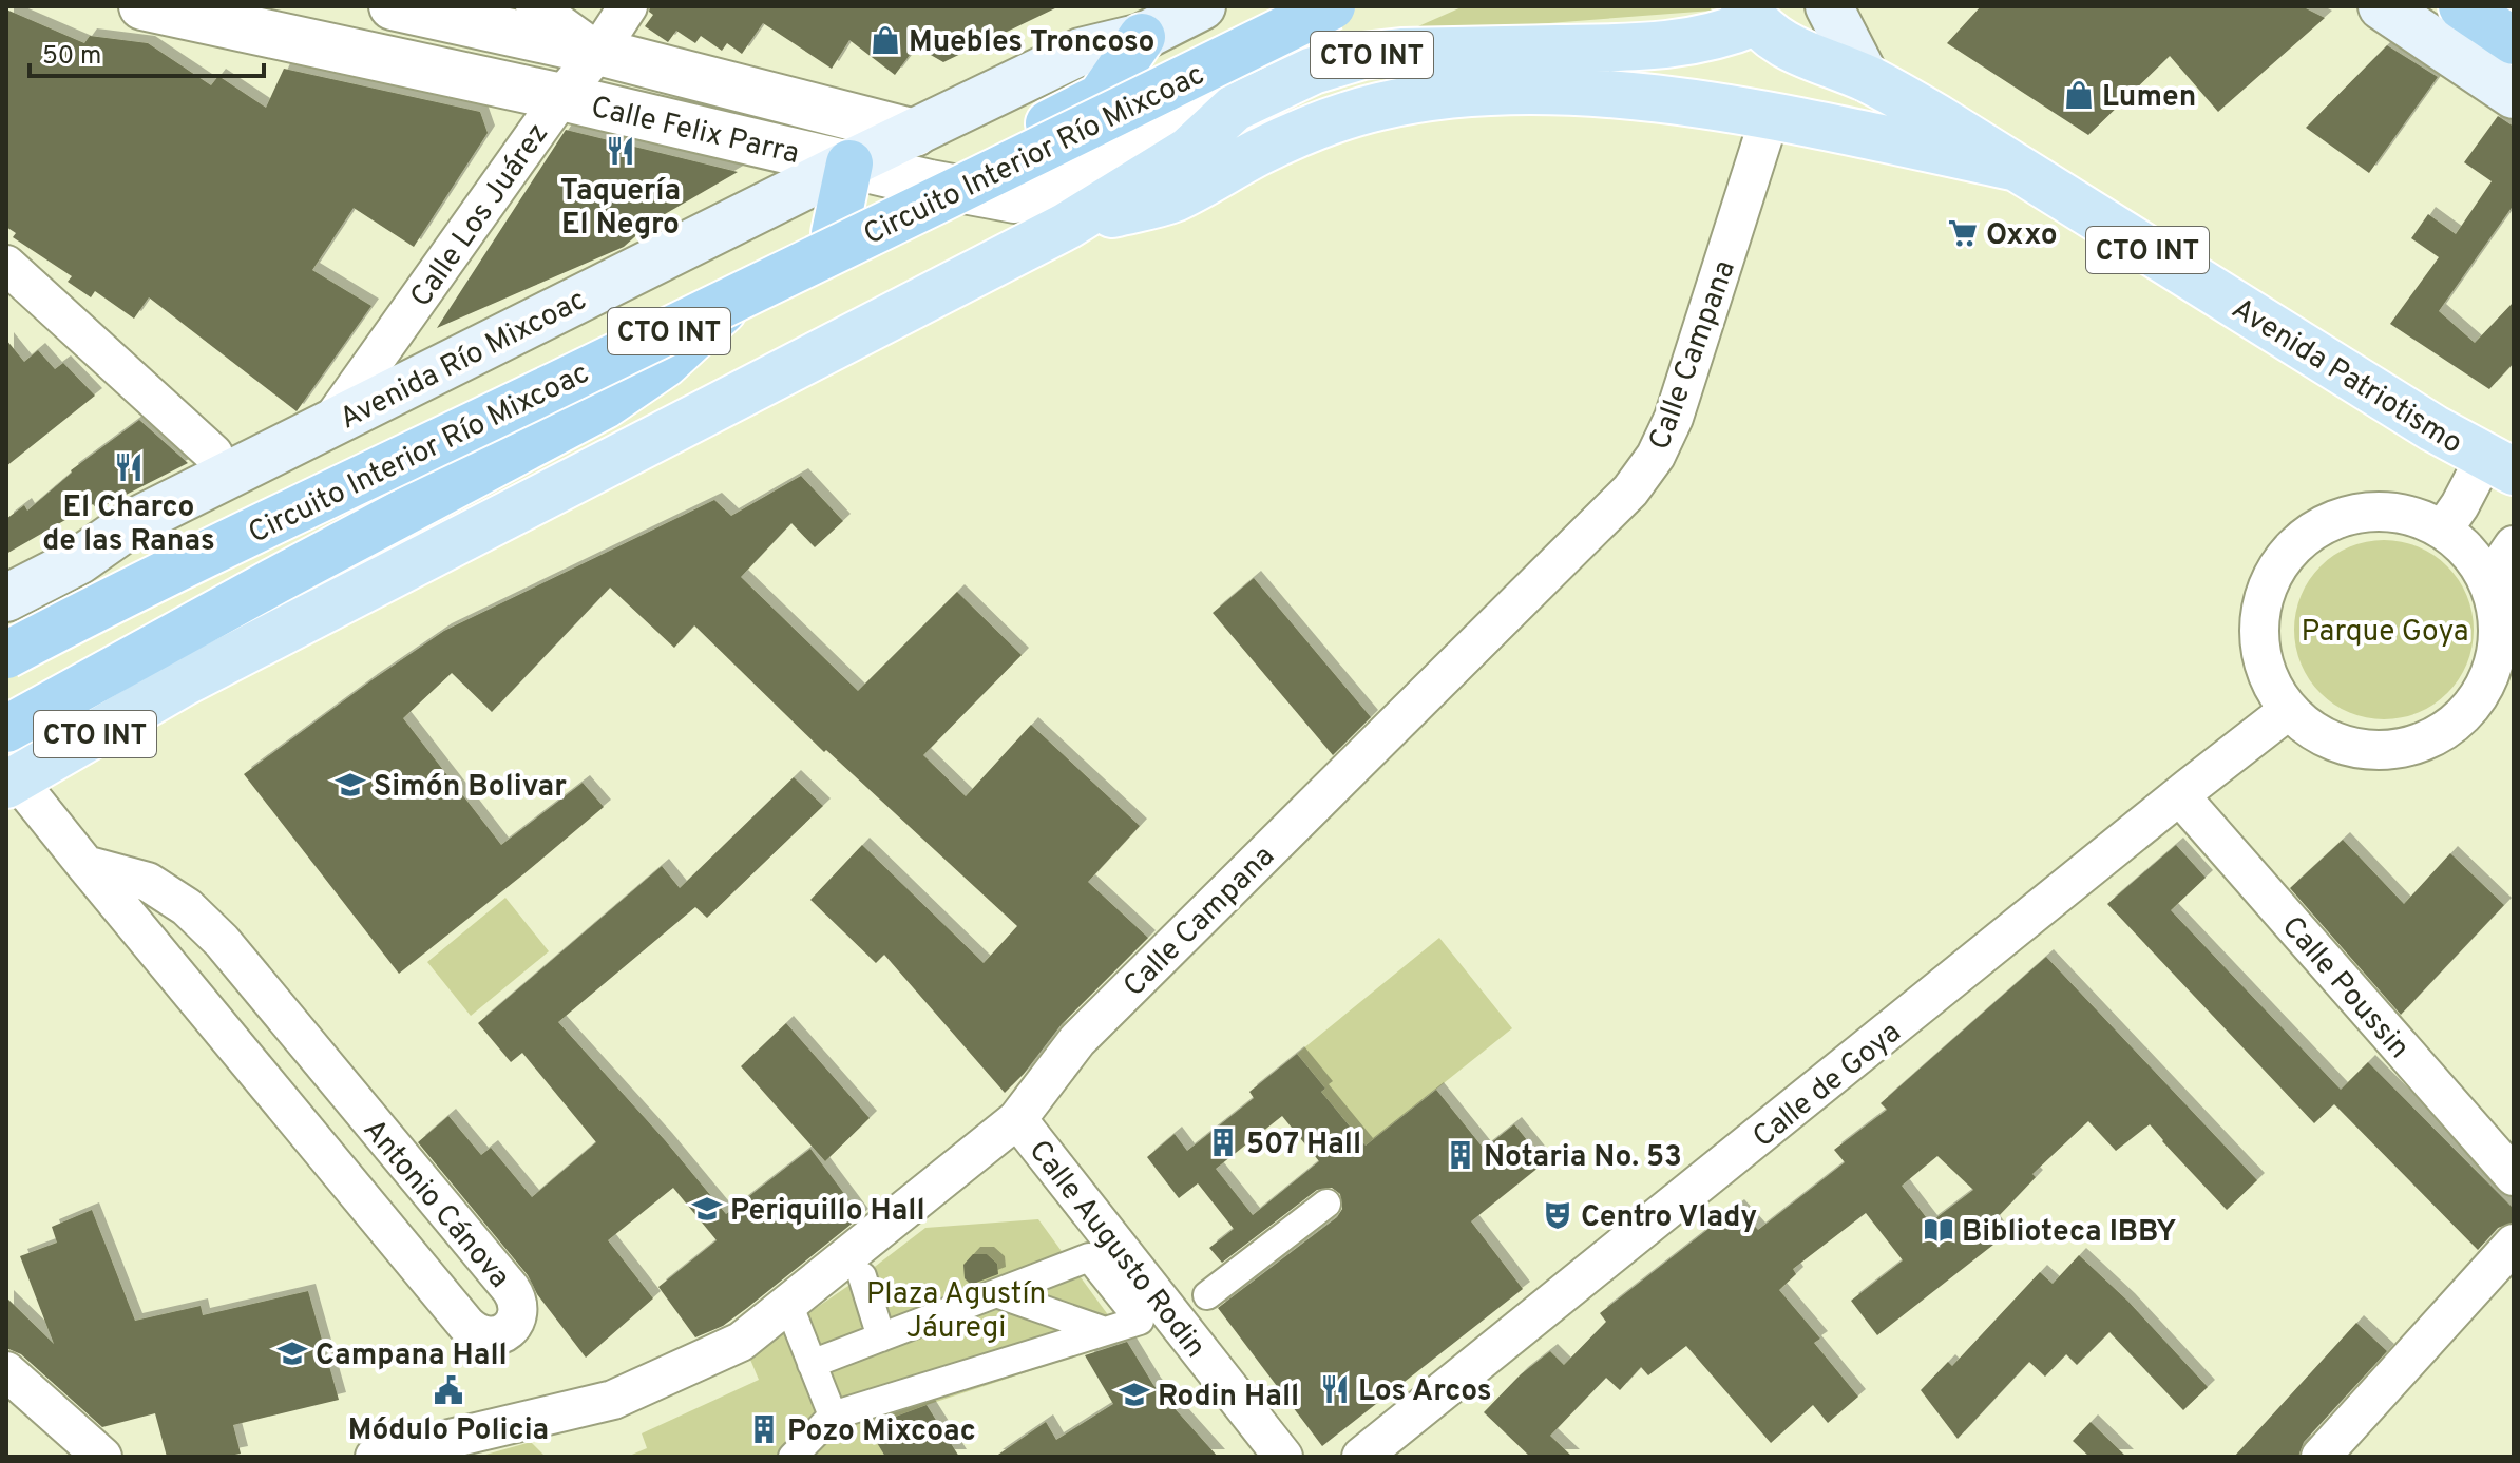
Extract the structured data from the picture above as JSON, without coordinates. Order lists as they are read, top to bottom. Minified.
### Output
{"streets":{"highway":["CTO INT","Circuito Interior Río Mixcoac"],"main road":["Avenida Río Mixcoac","Avenida Patriotismo"],"street":["Calle Felix Parra","Calle Los Juárez","Calle Campana","Calle Poussin","Calle de Goya","Antonio Cánova","Calle Augusto Rodin"]},"crossings":[["CTO INT","Calle Felix Parra"],["CTO INT","Calle Campana"],["CTO INT","Avenida Patriotismo"],["CTO INT","Antonio Cánova"],["Calle Felix Parra","Calle Los Juárez"],["Calle Felix Parra","Avenida Río Mixcoac"],["Calle Los Juárez","Avenida Río Mixcoac"],["Calle Campana","Avenida Patriotismo"],["Calle Campana","Calle Augusto Rodin"],["Calle Poussin","Calle de Goya"]],"parks":["Parque Goya","Plaza Agustín Jáuregi"],"places":{"shop":["Muebles Troncoso","Lumen"],"restaurant":["Taquería El Negro","El Charco de las Ranas","Los Arcos"],"supermarket":["Oxxo"],"school or university":["Simón Bolivar","Periquillo Hall","Campana Hall","Rodin Hall"],"building":["507 Hall","Notaria No. 53","Pozo Mixcoac"],"theatre":["Centro Vlady"],"library":["Biblioteca IBBY"],"public building":["Módulo Policia"]},"scale_bar":"50 m"}
